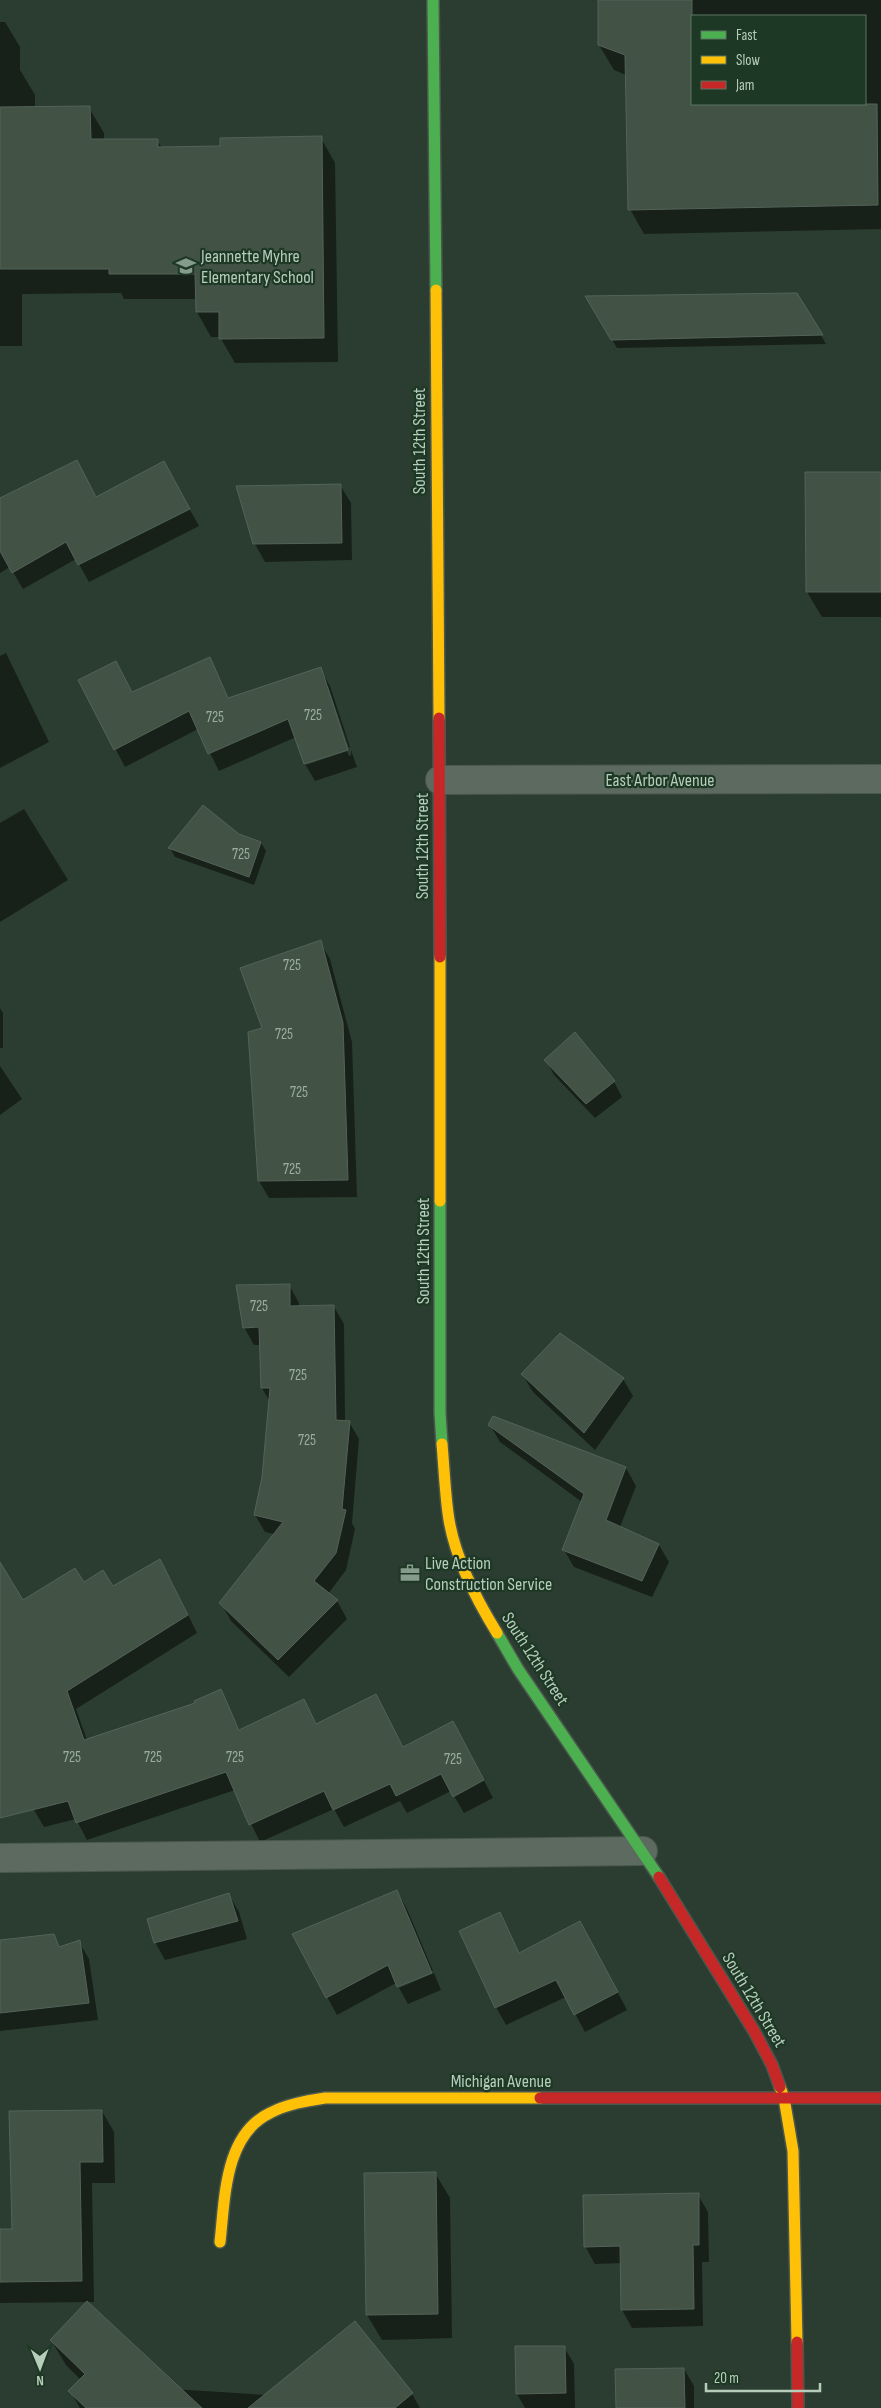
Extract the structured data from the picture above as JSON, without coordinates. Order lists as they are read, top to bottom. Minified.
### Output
{"streets":{"street":["South 12th Street","East Arbor Avenue","Michigan Avenue"]},"crossings":[["South 12th Street","East Arbor Avenue"],["South 12th Street","Michigan Avenue"]],"places":{"school or university":["Jeannette Myhre Elementary School"],"office":["Live Action Construction Service"]},"house_numbers":["725","725","725","725","725","725","725","725","725","725","725","725","725","725"],"legend":["Fast","Slow","Jam"],"scale_bar":"20 m","north":"bottom"}
